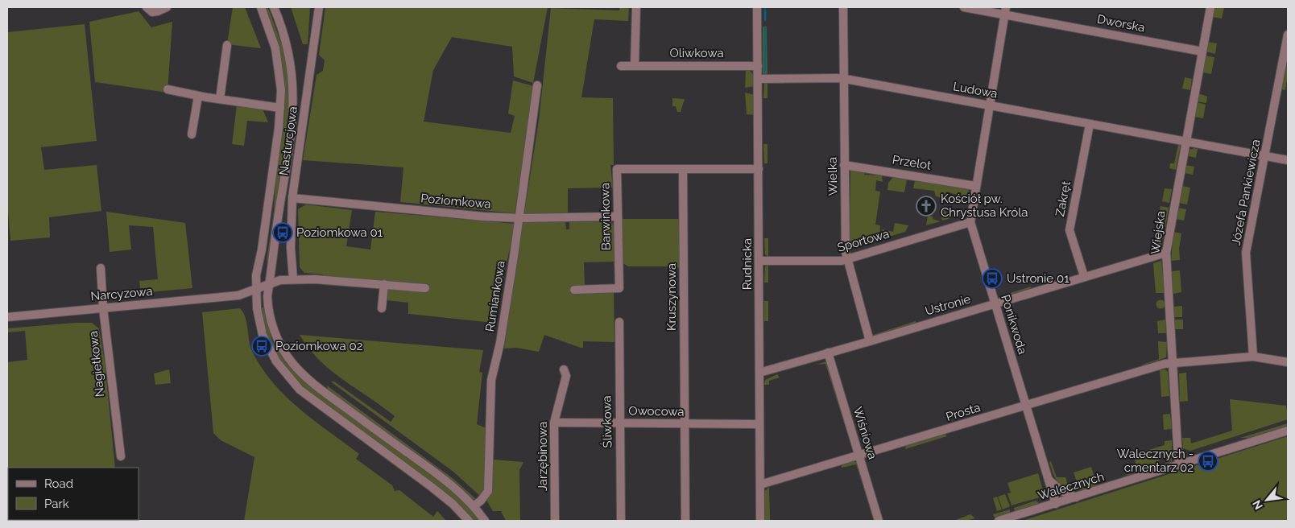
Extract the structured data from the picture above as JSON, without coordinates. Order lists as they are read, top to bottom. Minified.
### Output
{"streets":{"street":["Dworska","Oliwkowa","Ludowa","Nasturcjowa","Przelot","Wielka","Józefa Pankiewicza","Zakręt","Poziomkowa","Barwinkowa","Wiejska","Sportowa","Rudnicka","Narcyzowa","Rumiankowa","Kruszynowa","Ustronie","Ponikwoda","Nagietkowa","Owocowa","Prosta","Śliwkowa","Wiśniowa","Jarzębinowa","Walecznych"]},"crossings":[["Dworska","Wiejska"],["Dworska","Ponikwoda"],["Oliwkowa","Rudnicka"],["Ludowa","Wielka"],["Ludowa","Józefa Pankiewicza"],["Ludowa","Zakręt"],["Ludowa","Wiejska"],["Ludowa","Rudnicka"],["Ludowa","Ponikwoda"],["Nasturcjowa","Poziomkowa"],["Nasturcjowa","Narcyzowa"],["Przelot","Wielka"],["Przelot","Ponikwoda"],["Wielka","Sportowa"],["Wielka","Ustronie"],["Józefa Pankiewicza","Prosta"],["Zakręt","Ustronie"],["Poziomkowa","Barwinkowa"],["Poziomkowa","Rumiankowa"],["Barwinkowa","Rudnicka"],["Barwinkowa","Kruszynowa"],["Wiejska","Ustronie"],["Wiejska","Prosta"],["Wiejska","Walecznych"],["Sportowa","Rudnicka"],["Sportowa","Ponikwoda"],["Rudnicka","Ustronie"],["Rudnicka","Owocowa"],["Rudnicka","Prosta"],["Narcyzowa","Nagietkowa"],["Kruszynowa","Owocowa"],["Ustronie","Ponikwoda"],["Ustronie","Wiśniowa"],["Ponikwoda","Prosta"],["Ponikwoda","Walecznych"],["Owocowa","Śliwkowa"],["Owocowa","Jarzębinowa"],["Prosta","Wiśniowa"]],"places":{"church":["Kościół pw. Chrystusa Króla"],"bus stop":["Poziomkowa 01","Ustronie 01","Poziomkowa 02","Walecznych - cmentarz 02"]},"legend":["Road","Park"],"north":"bottom left"}
